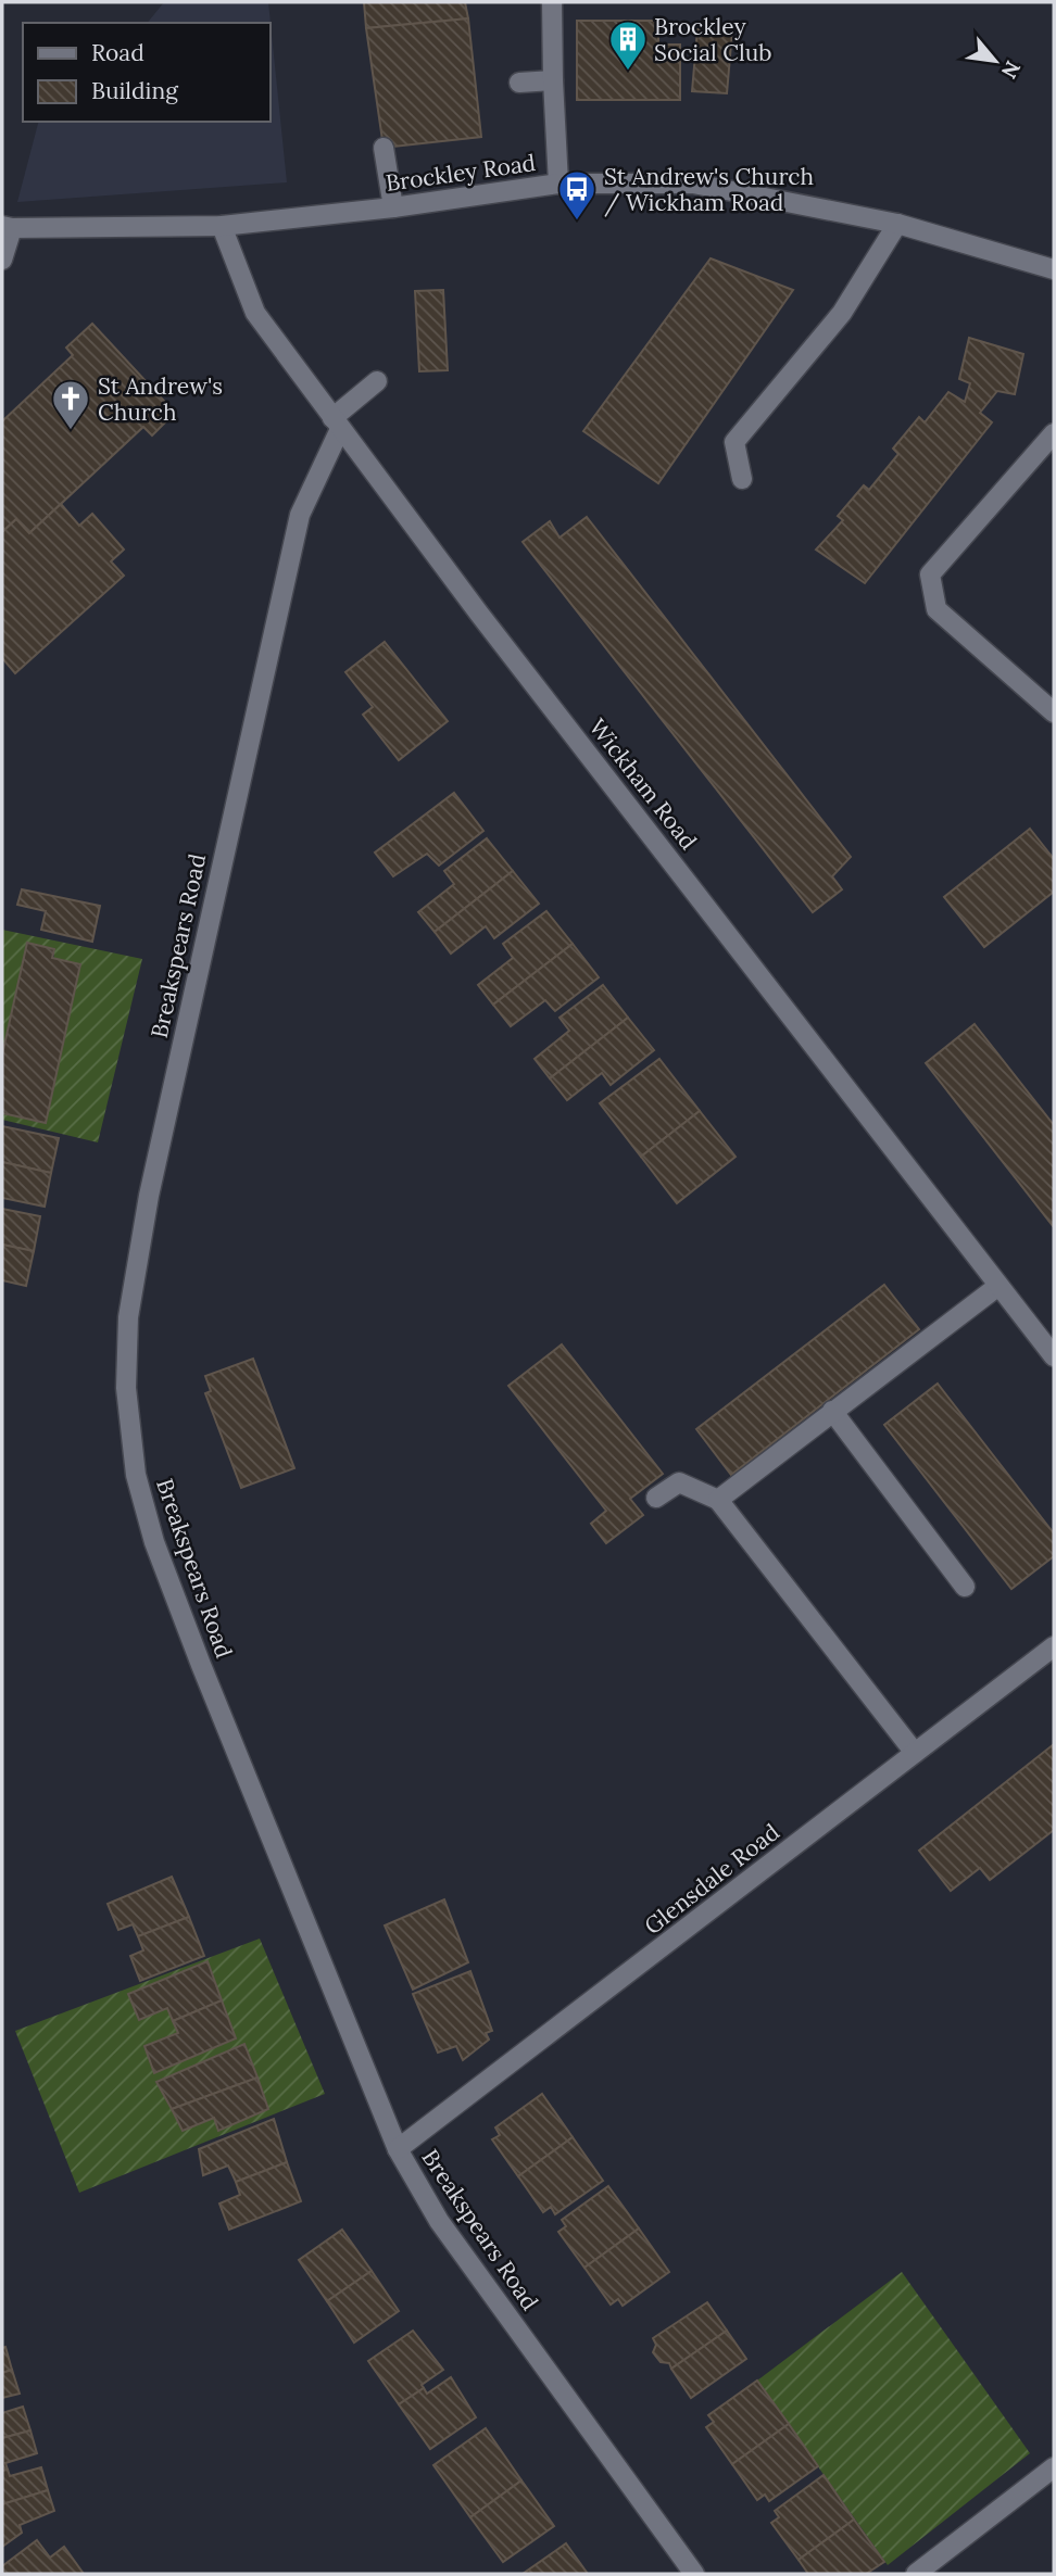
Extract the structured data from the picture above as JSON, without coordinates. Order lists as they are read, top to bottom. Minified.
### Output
{"streets":{"street":["Brockley Road","Wickham Road","Breakspears Road","Glensdale Road"]},"crossings":[["Brockley Road","Wickham Road"],["Wickham Road","Breakspears Road"],["Breakspears Road","Glensdale Road"]],"places":{"building":["Brockley Social Club"],"bus stop":["St Andrew's Church / Wickham Road"],"church":["St Andrew's Church"]},"legend":["Road","Building"],"north":"bottom right"}
